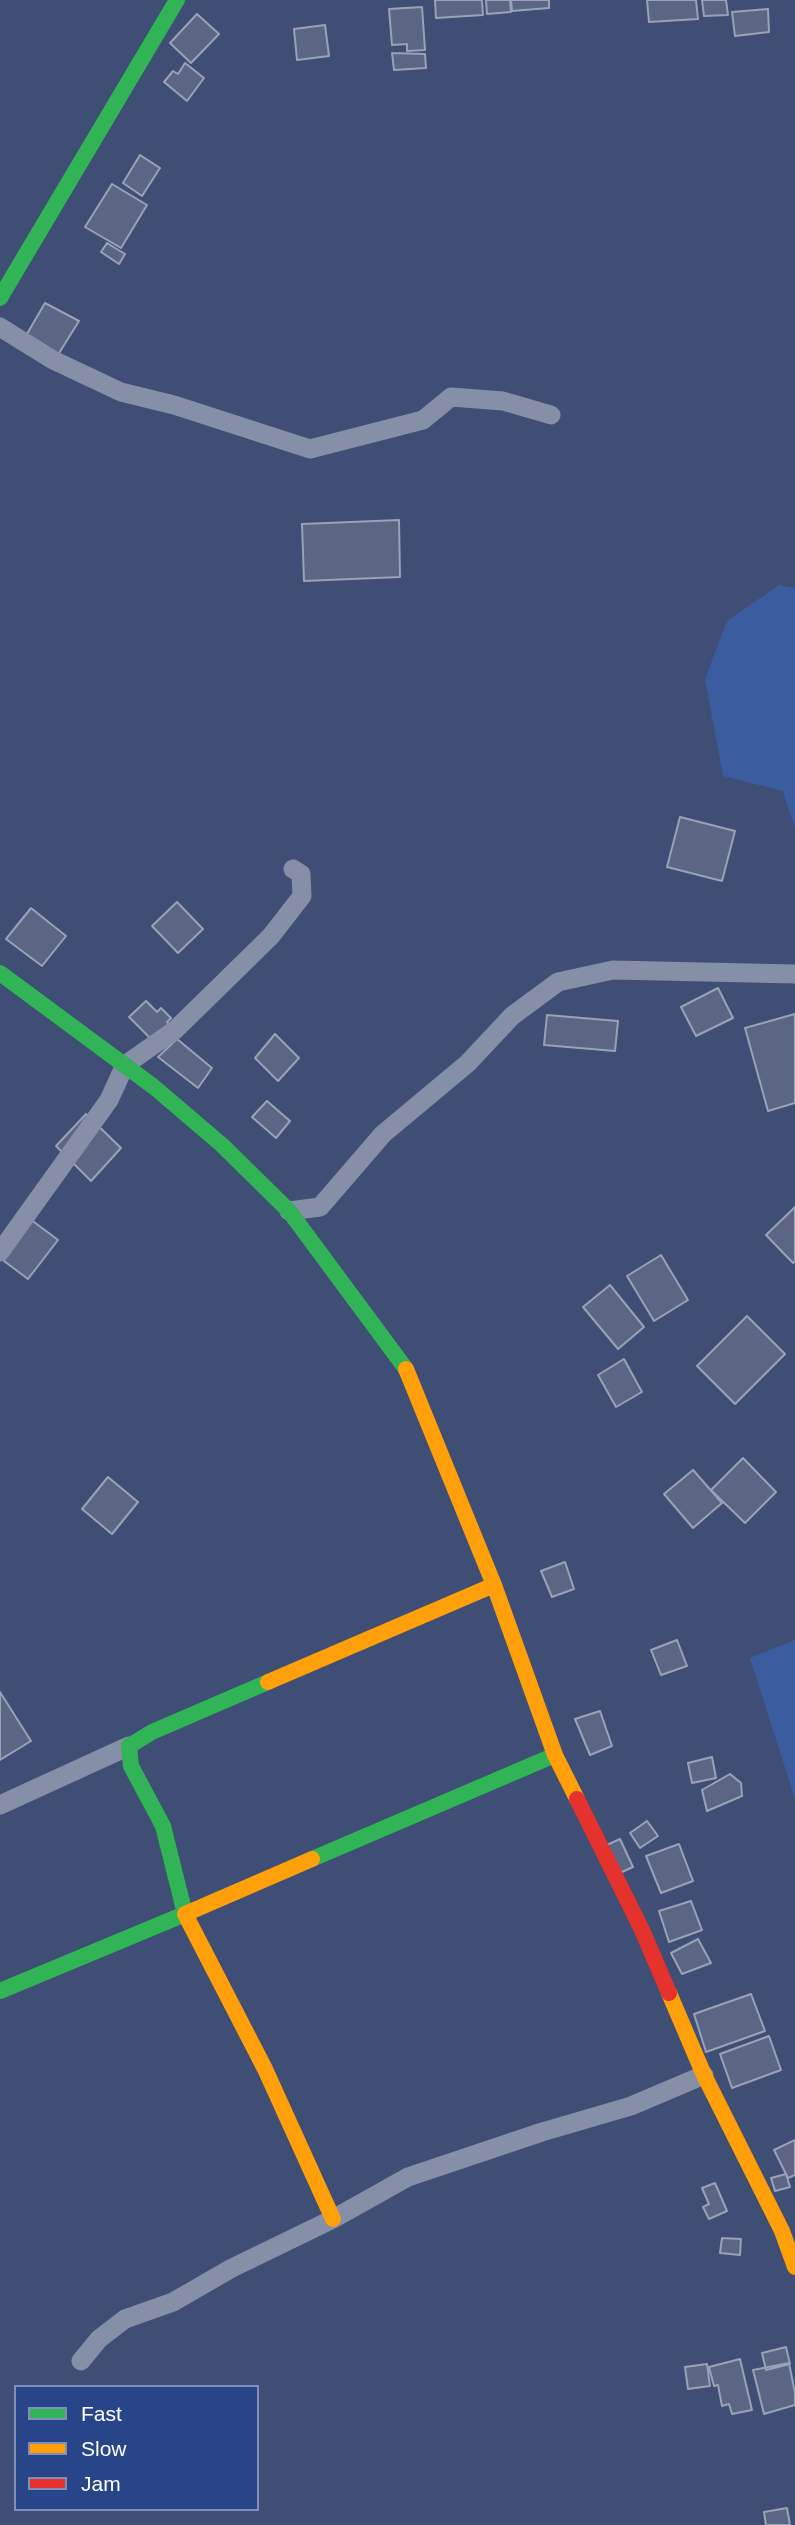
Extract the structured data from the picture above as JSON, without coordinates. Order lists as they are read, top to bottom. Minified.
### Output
{"legend":["Fast","Slow","Jam"]}
